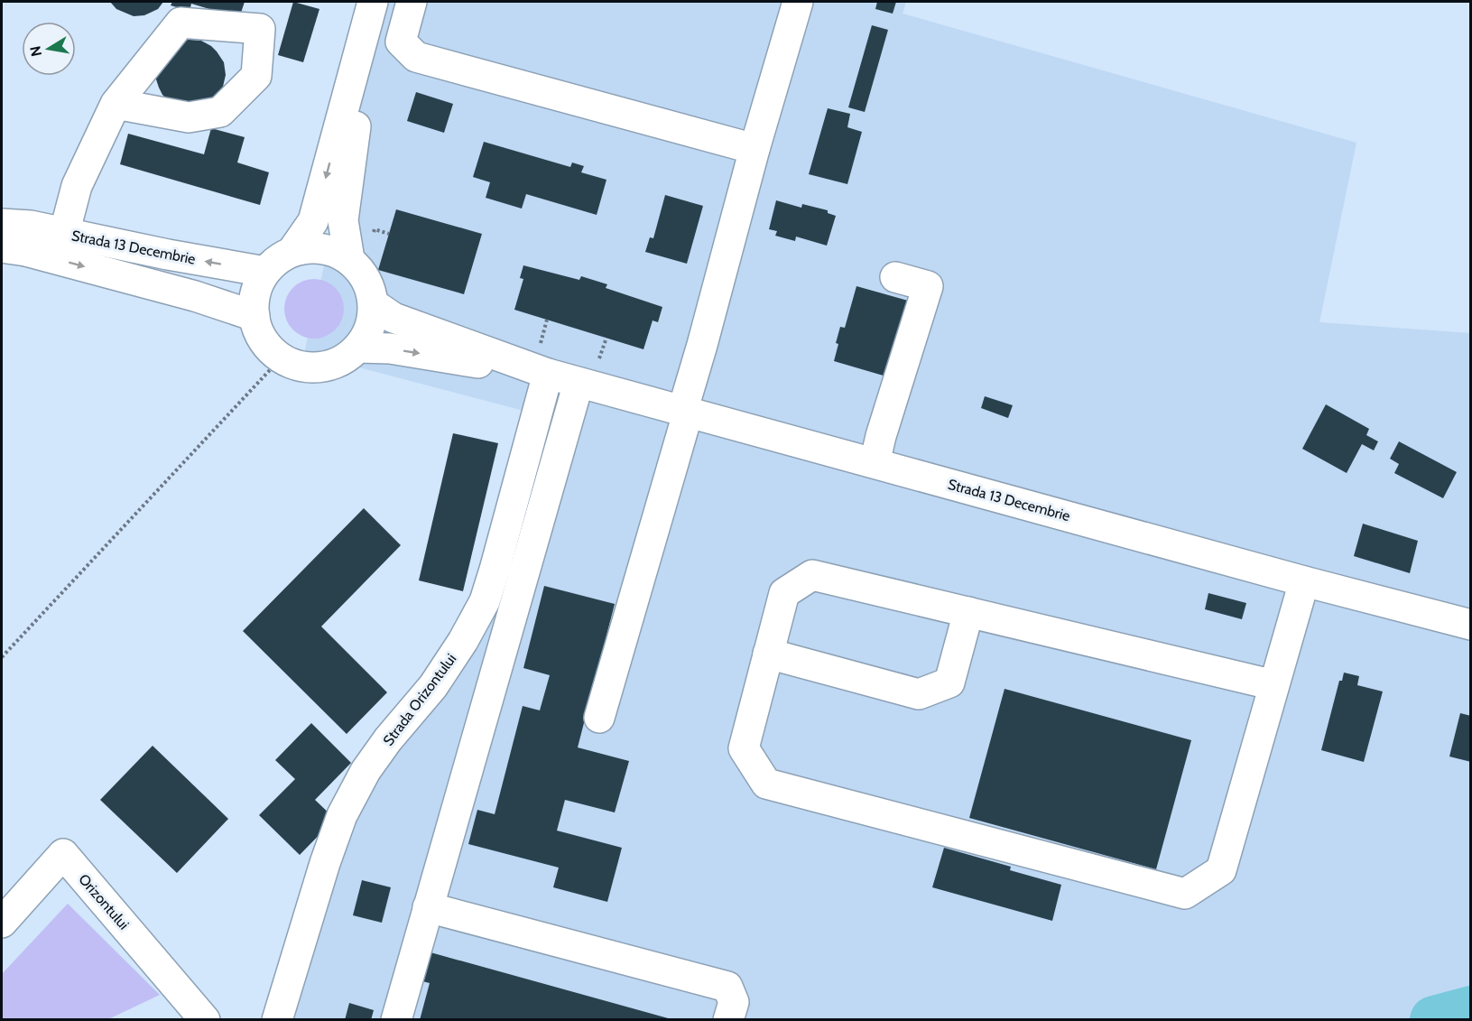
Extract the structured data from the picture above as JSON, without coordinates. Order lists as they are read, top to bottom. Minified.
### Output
{"streets":{"main road":["Strada 13 Decembrie","Strada Orizontului","Orizontului"]},"crossings":[["Strada 13 Decembrie","Strada Orizontului"]],"north":"left"}
